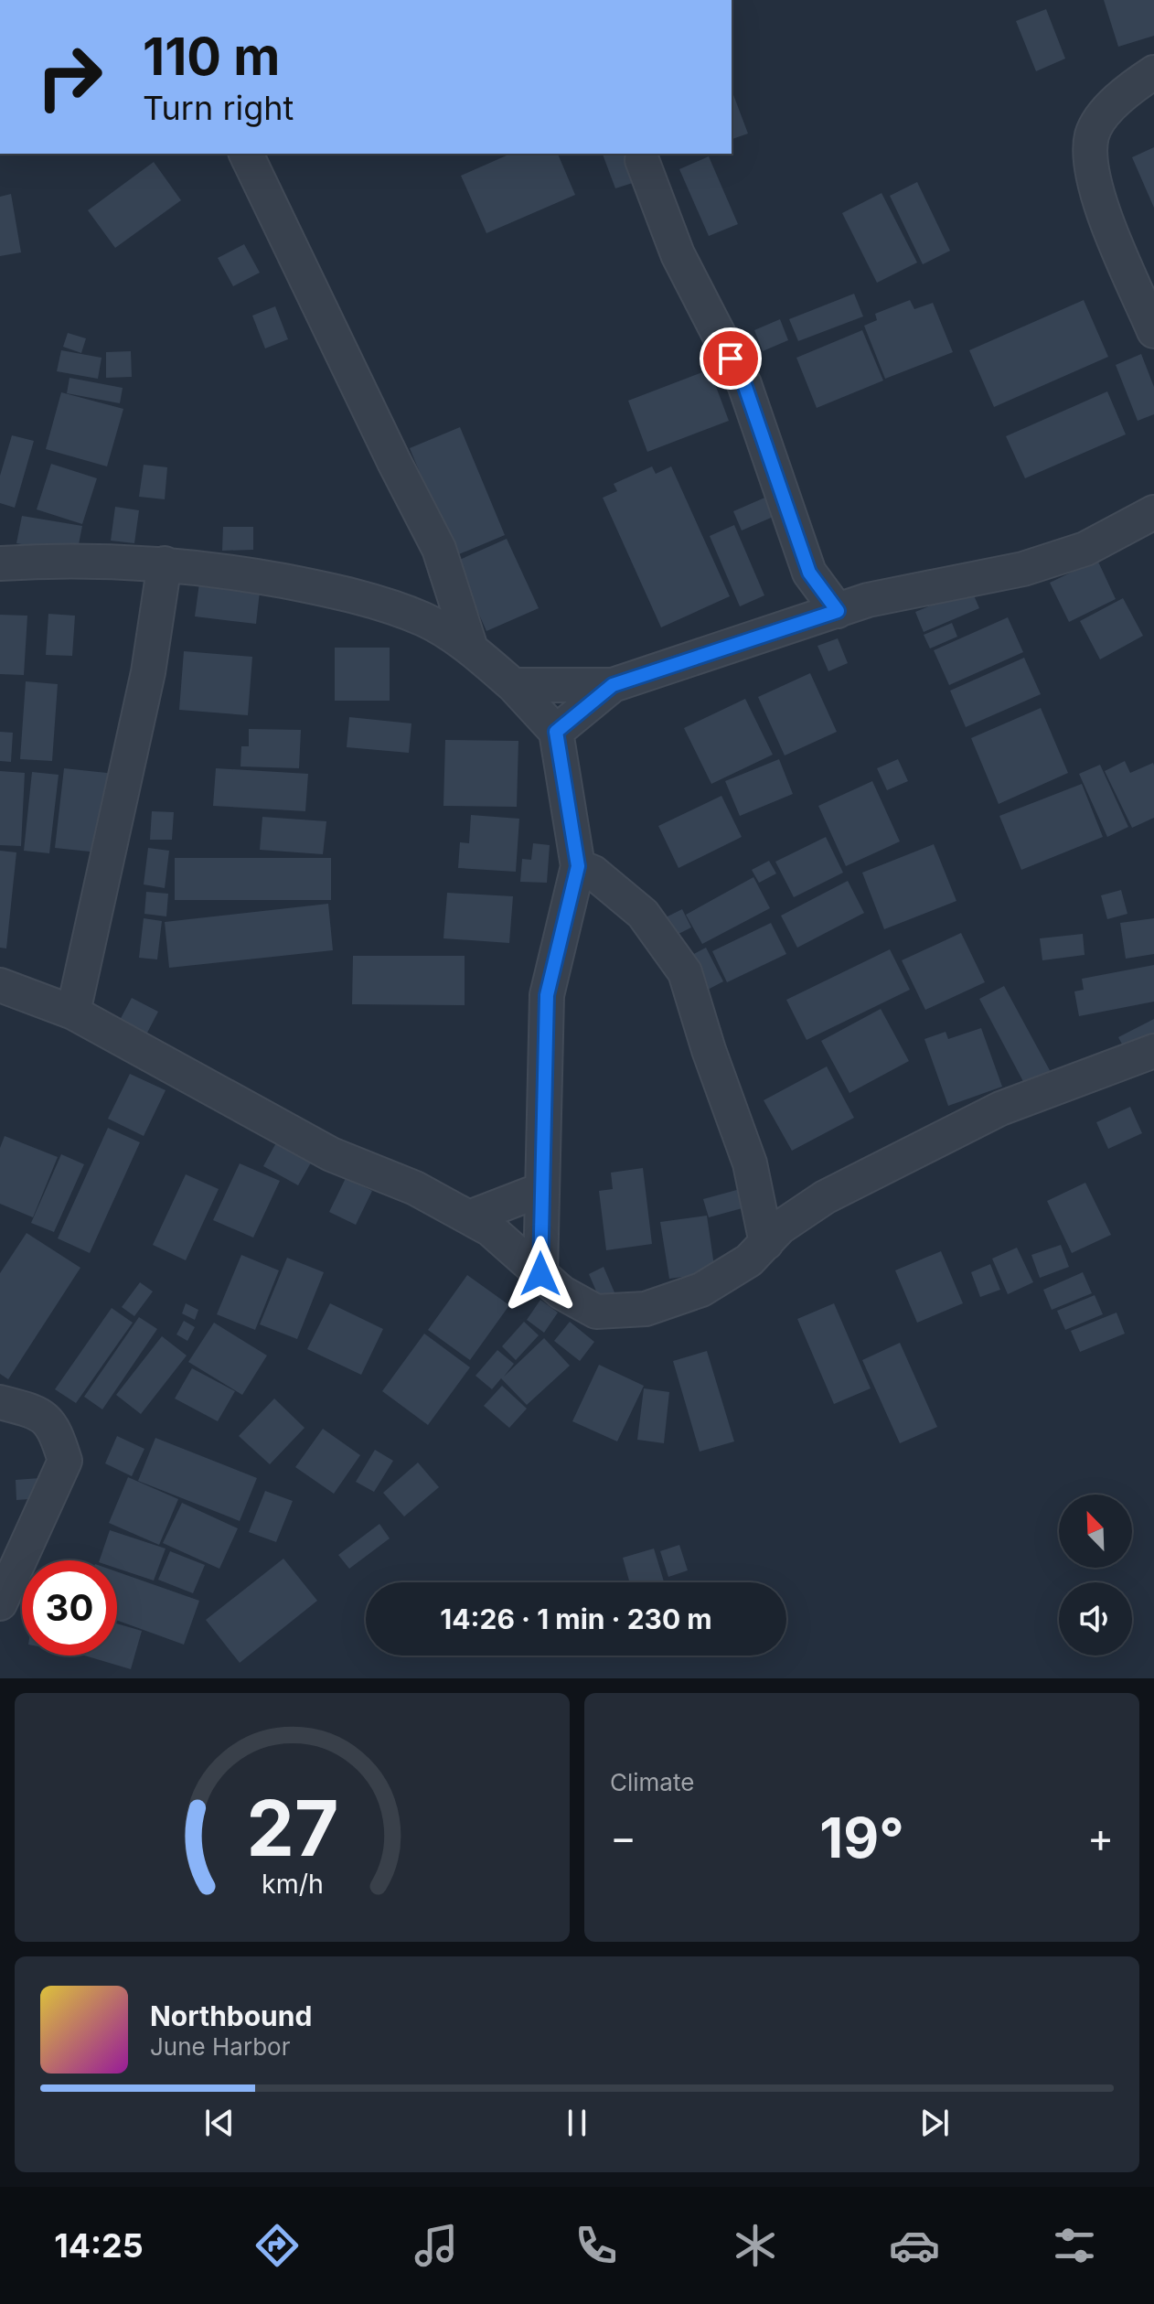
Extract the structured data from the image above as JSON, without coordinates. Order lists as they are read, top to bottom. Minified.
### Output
{"north":"top left","page":{"turn":["110 m","Turn right"],"limit":"30","trip":"14:26 · 1 min · 230 m","tile":"Climate","heat":["−","19°","+"],"song":["Northbound","June Harbor"],"tabs":"14:25","gauge":["27","km/h"]}}
